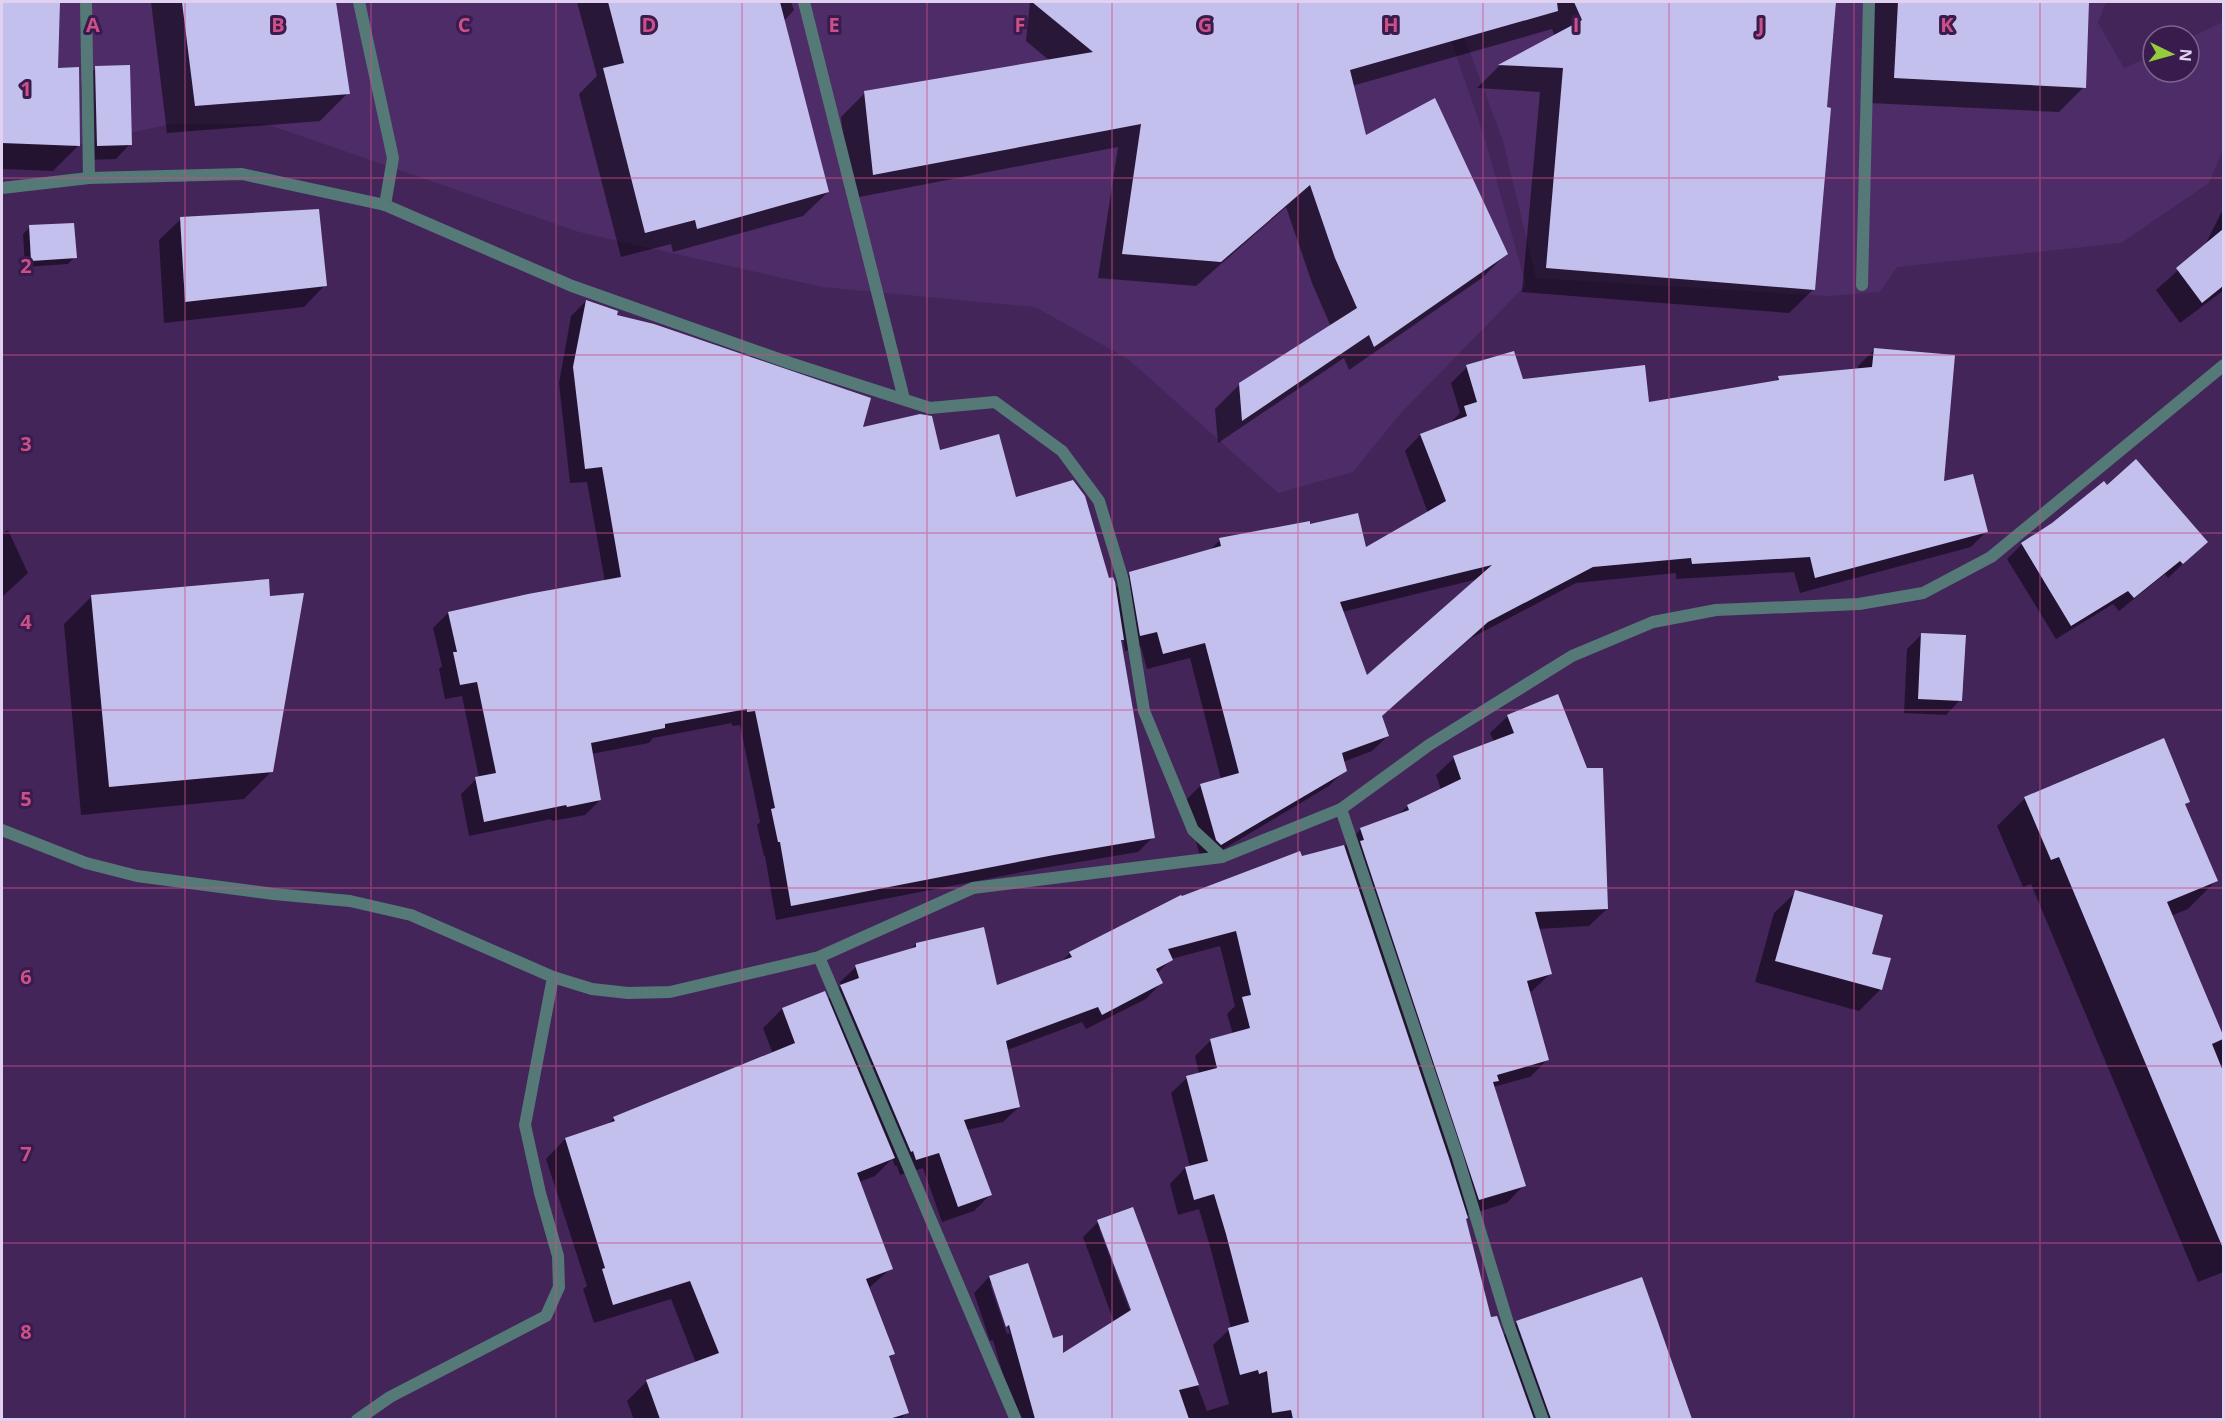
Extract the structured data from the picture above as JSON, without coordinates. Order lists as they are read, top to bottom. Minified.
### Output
{"north":"right","grid":{"columns":["A","B","C","D","E","F","G","H","I","J","K"],"rows":["1","2","3","4","5","6","7","8"]}}
